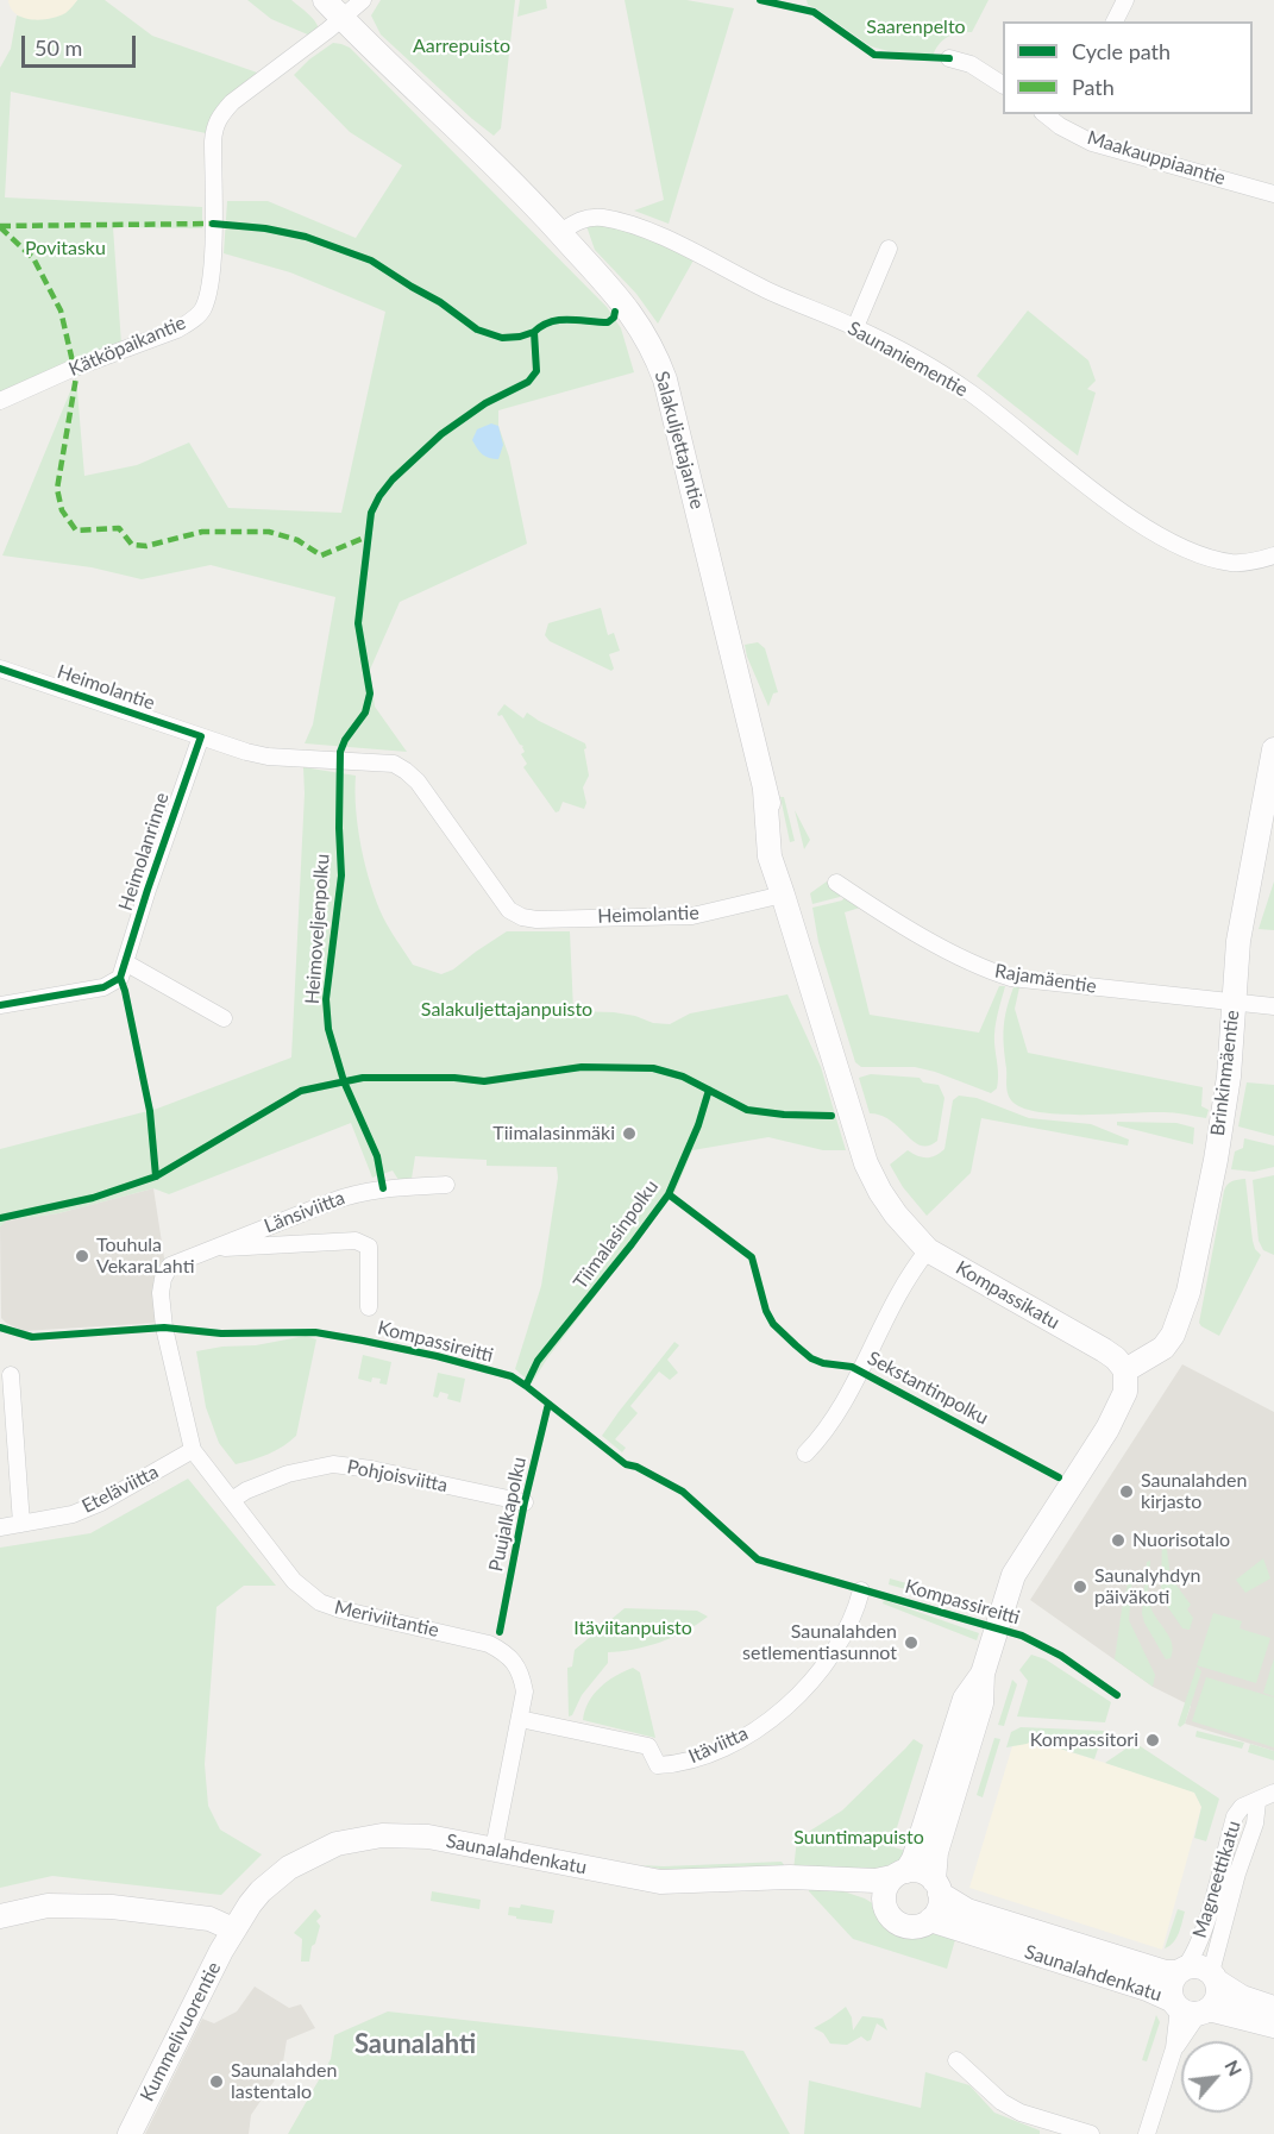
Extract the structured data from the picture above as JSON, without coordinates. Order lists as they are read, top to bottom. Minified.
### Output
{"streets":{"street":["Maakauppiaantie","Kätköpaikantie","Saunaniementie","Salakuljettajantie","Heimolantie","Heimolanrinne","Rajamäentie","Brinkinmäentie","Länsiviitta","Kompassikatu","Pohjoisviitta","Eteläviitta","Meriviitantie","Itäviitta","Saunalahdenkatu","Magneettikatu","Kummelivuorentie"],"cycle path":["Heimoveljenpolku","Tiimalasinpolku","Kompassireitti","Puujalkapolku"]},"crossings":[["Kätköpaikantie","Salakuljettajantie"],["Saunaniementie","Salakuljettajantie"],["Salakuljettajantie","Heimolantie"],["Salakuljettajantie","Kompassikatu"],["Heimolantie","Heimolanrinne"],["Heimolantie","Kompassikatu"],["Rajamäentie","Brinkinmäentie"],["Brinkinmäentie","Kompassikatu"],["Länsiviitta","Meriviitantie"],["Pohjoisviitta","Meriviitantie"],["Eteläviitta","Meriviitantie"],["Meriviitantie","Itäviitta"],["Meriviitantie","Saunalahdenkatu"],["Saunalahdenkatu","Magneettikatu"],["Saunalahdenkatu","Kummelivuorentie"]],"districts":["Saunalahti"],"parks":["Saarenpelto","Aarrepuisto","Povitasku","Salakuljettajanpuisto","Itäviitanpuisto","Suuntimapuisto"],"places":["Tiimalasinmäki","Touhula VekaraLahti","Saunalahden kirjasto","Nuorisotalo","Saunalyhdyn päiväkoti","Saunalahden setlementiasunnot","Kompassitori","Saunalahden lastentalo"],"legend":["Cycle path","Path"],"scale_bar":"50 m","north":"top right"}
